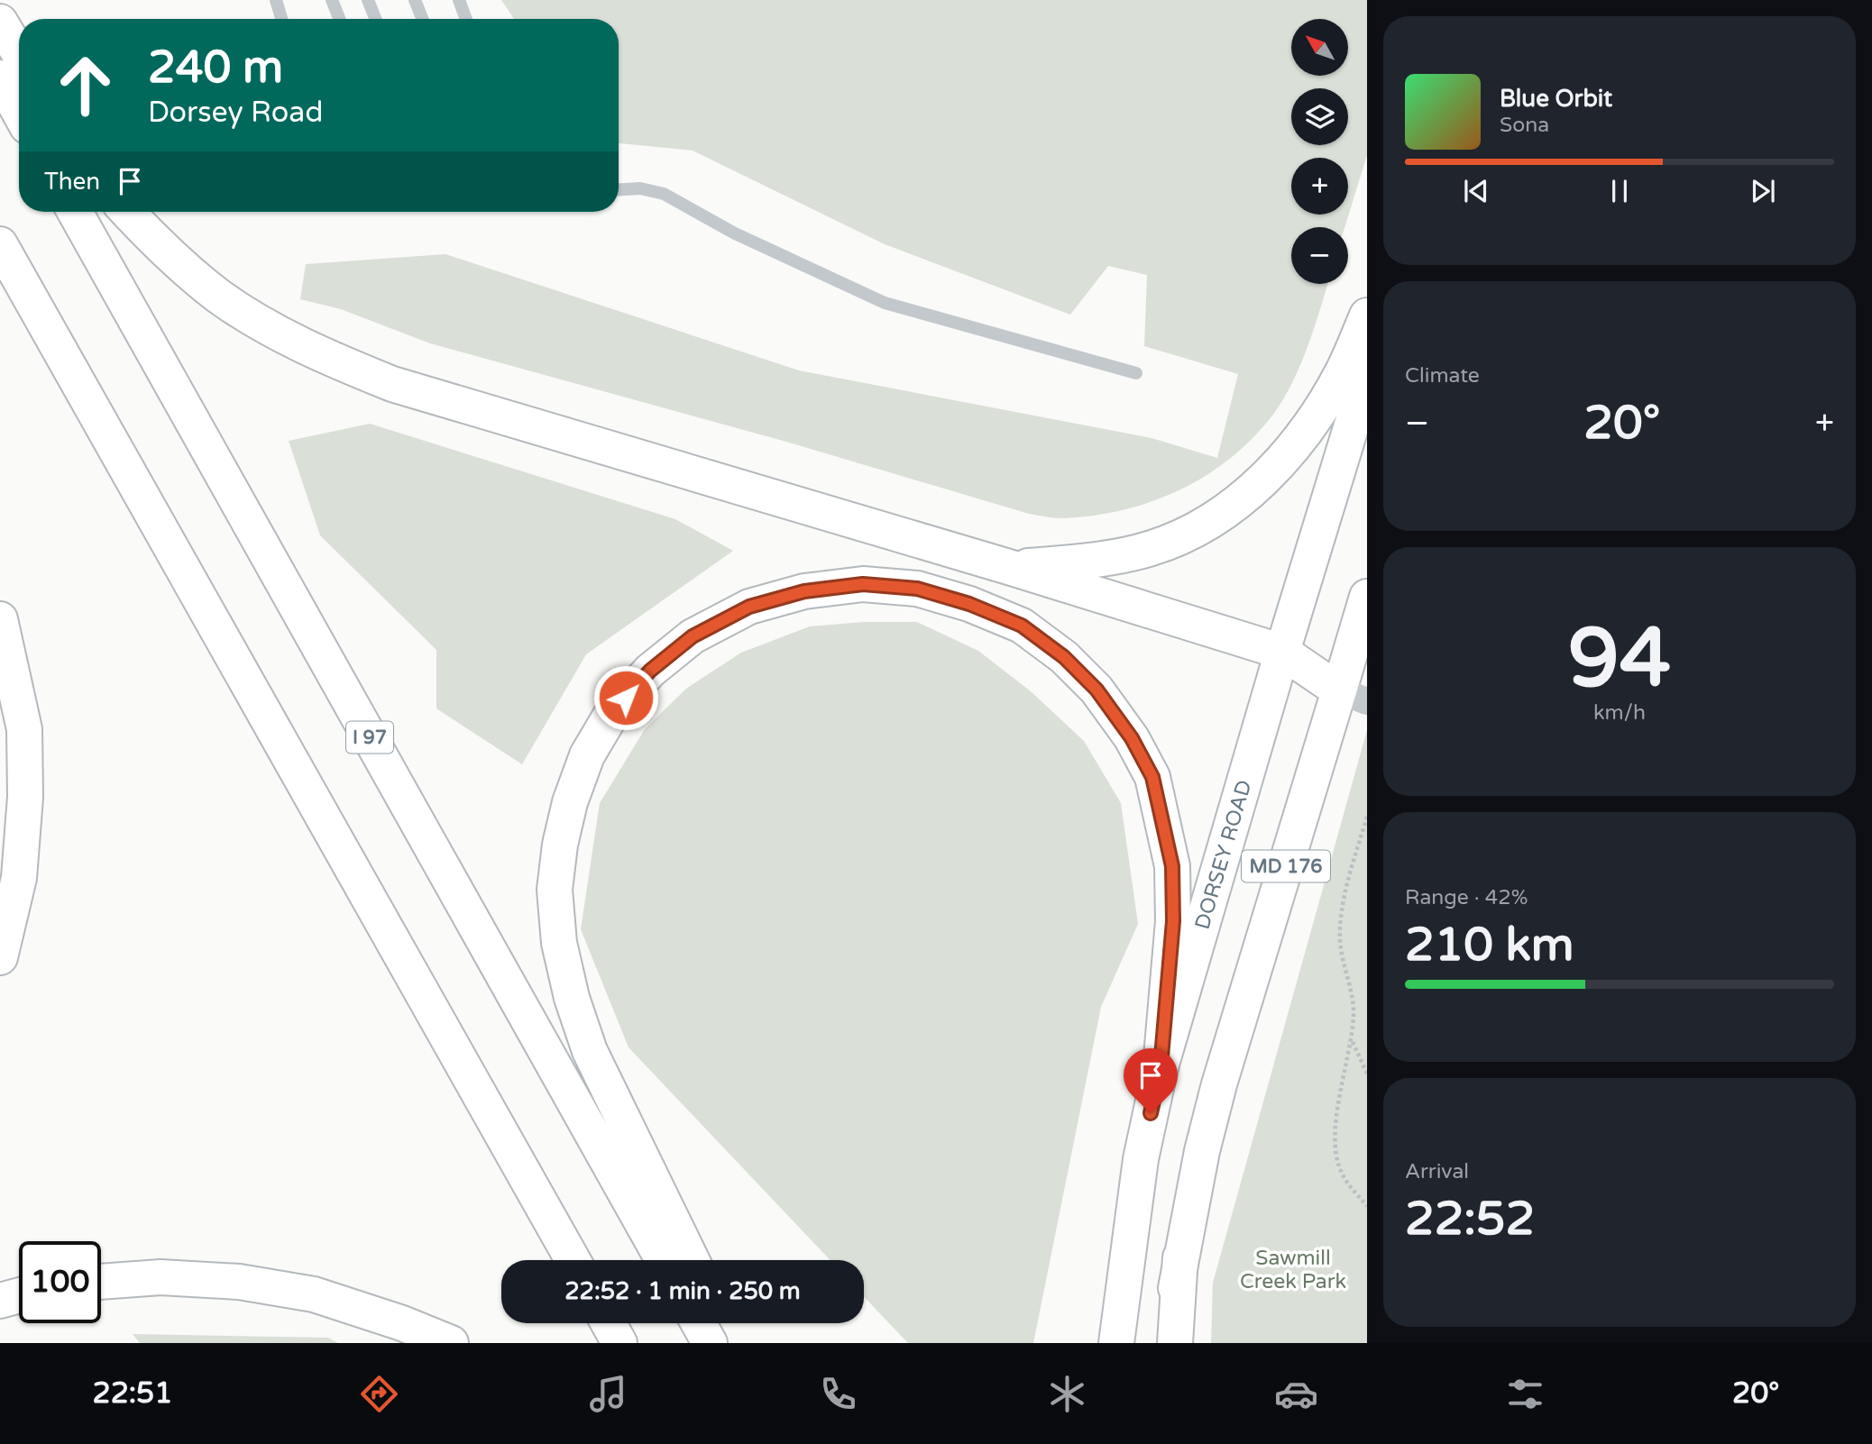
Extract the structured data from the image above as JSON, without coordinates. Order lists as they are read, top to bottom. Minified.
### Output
{"streets":{"main road":["I 97","DORSEY ROAD","MD 176"]},"parks":["Sawmill Creek Park"],"north":"top left","page":{"map_buttons":["+","−"],"turn":["240 m","Dorsey Road"],"song":["Blue Orbit","Sona"],"then":"Then","tile":["Climate",["94","km/h"],["Range · 42%","210 km"],["Arrival","22:52"]],"heat":["−","20°","+"],"limit":"100","trip":"22:52 · 1 min · 250 m","tabs":["22:51","20°"]}}
